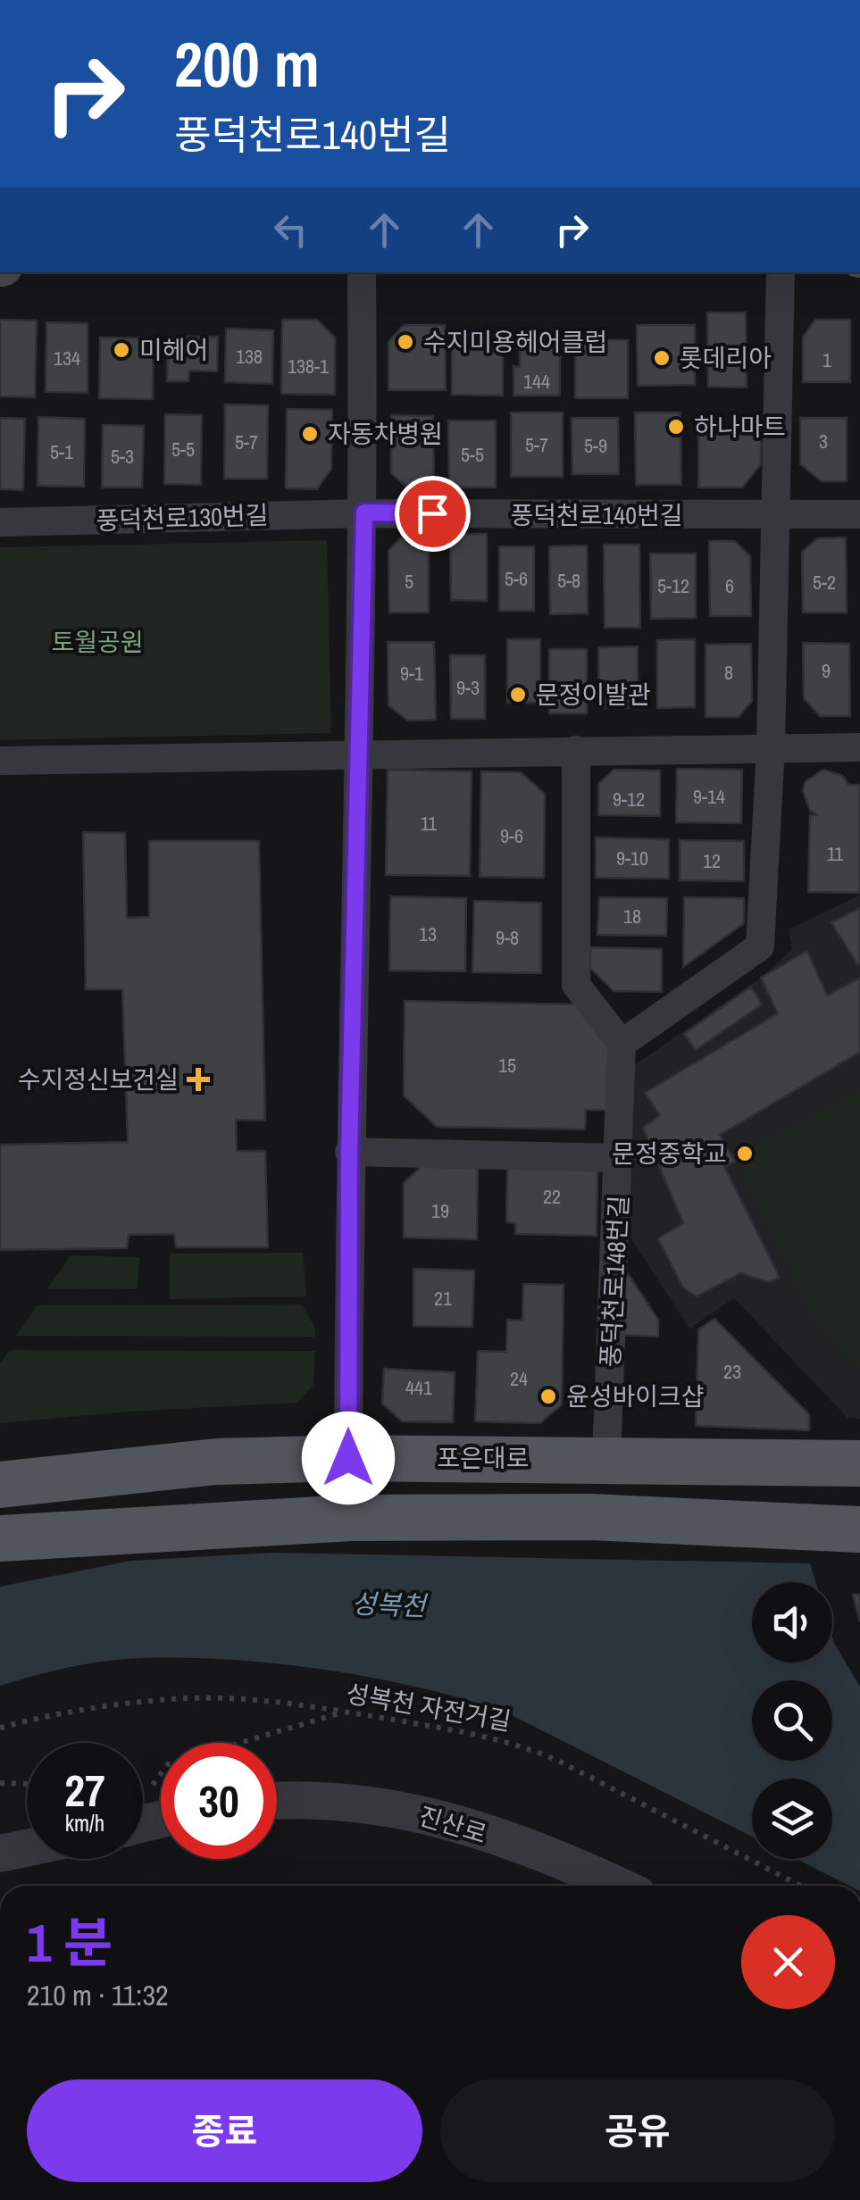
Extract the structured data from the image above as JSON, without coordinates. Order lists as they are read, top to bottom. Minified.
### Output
{"streets":{"main road":["포은대로"],"street":["풍덕천로140번길","풍덕천로130번길","풍덕천로148번길","진산로"],"path":["성복천 자전거길"]},"crossings":[["풍덕천로140번길","풍덕천로130번길"],["풍덕천로148번길","포은대로"]],"water":["성복천"],"parks":["토월공원"],"places":{"other":["수지미용헤어클럽","미헤어","롯데리아","하나마트","자동차병원","문정이발관","문정중학교","윤성바이크샵"],"health":["수지정신보건실"]},"house_numbers":["138","134","1","138-1","144","3","5-7","5-7","5-9","5-5","5-1","5-5","5-3","5-6","5-8","5","5-2","5-12","6","9","8","9-1","9-3","9-14","9-12","11","9-6","11","9-10","12","18","13","9-8","15","22","19","21","23","24","441"],"page":{"turn":["200 m","풍덕천로140번길"],"speed":"27 km/h","limit":"30","heading":["1 분","210 m · 11:32"],"buttons":["종료","공유"]}}
